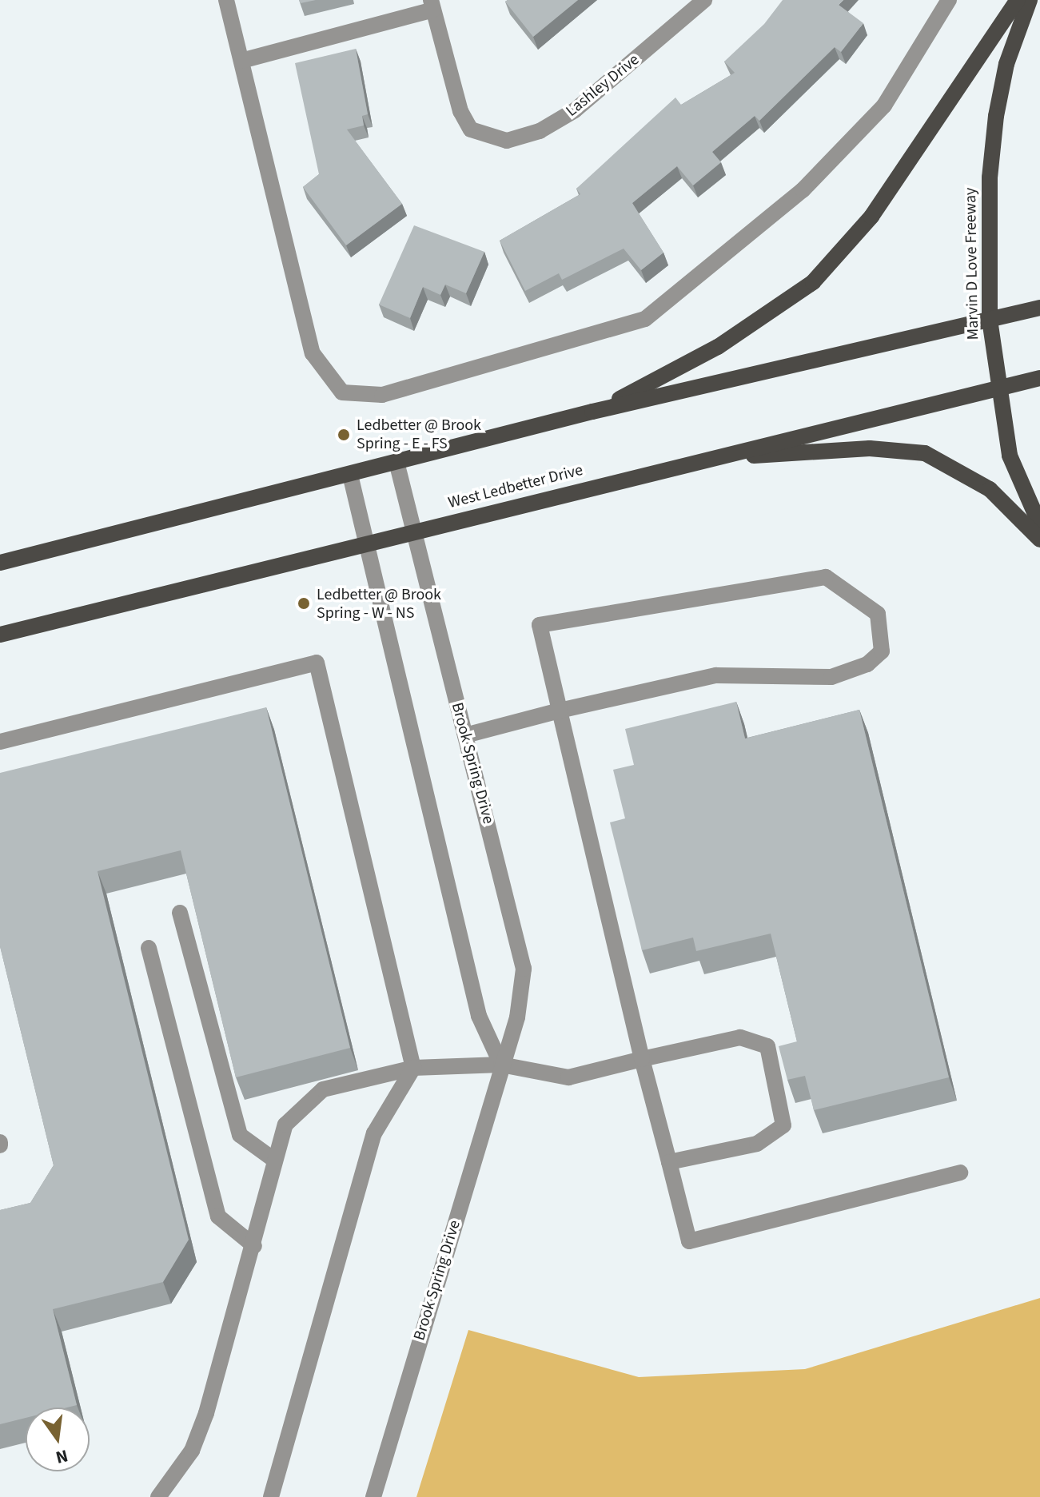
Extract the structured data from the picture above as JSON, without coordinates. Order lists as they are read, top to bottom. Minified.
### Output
{"streets":{"main road":["Marvin D Love Freeway","West Ledbetter Drive"],"street":["Lashley Drive","Brook Spring Drive"]},"crossings":[["Marvin D Love Freeway","West Ledbetter Drive"],["West Ledbetter Drive","Brook Spring Drive"]],"places":["Ledbetter @ Brook Spring - E - FS","Ledbetter @ Brook Spring - W - NS"],"north":"bottom"}
